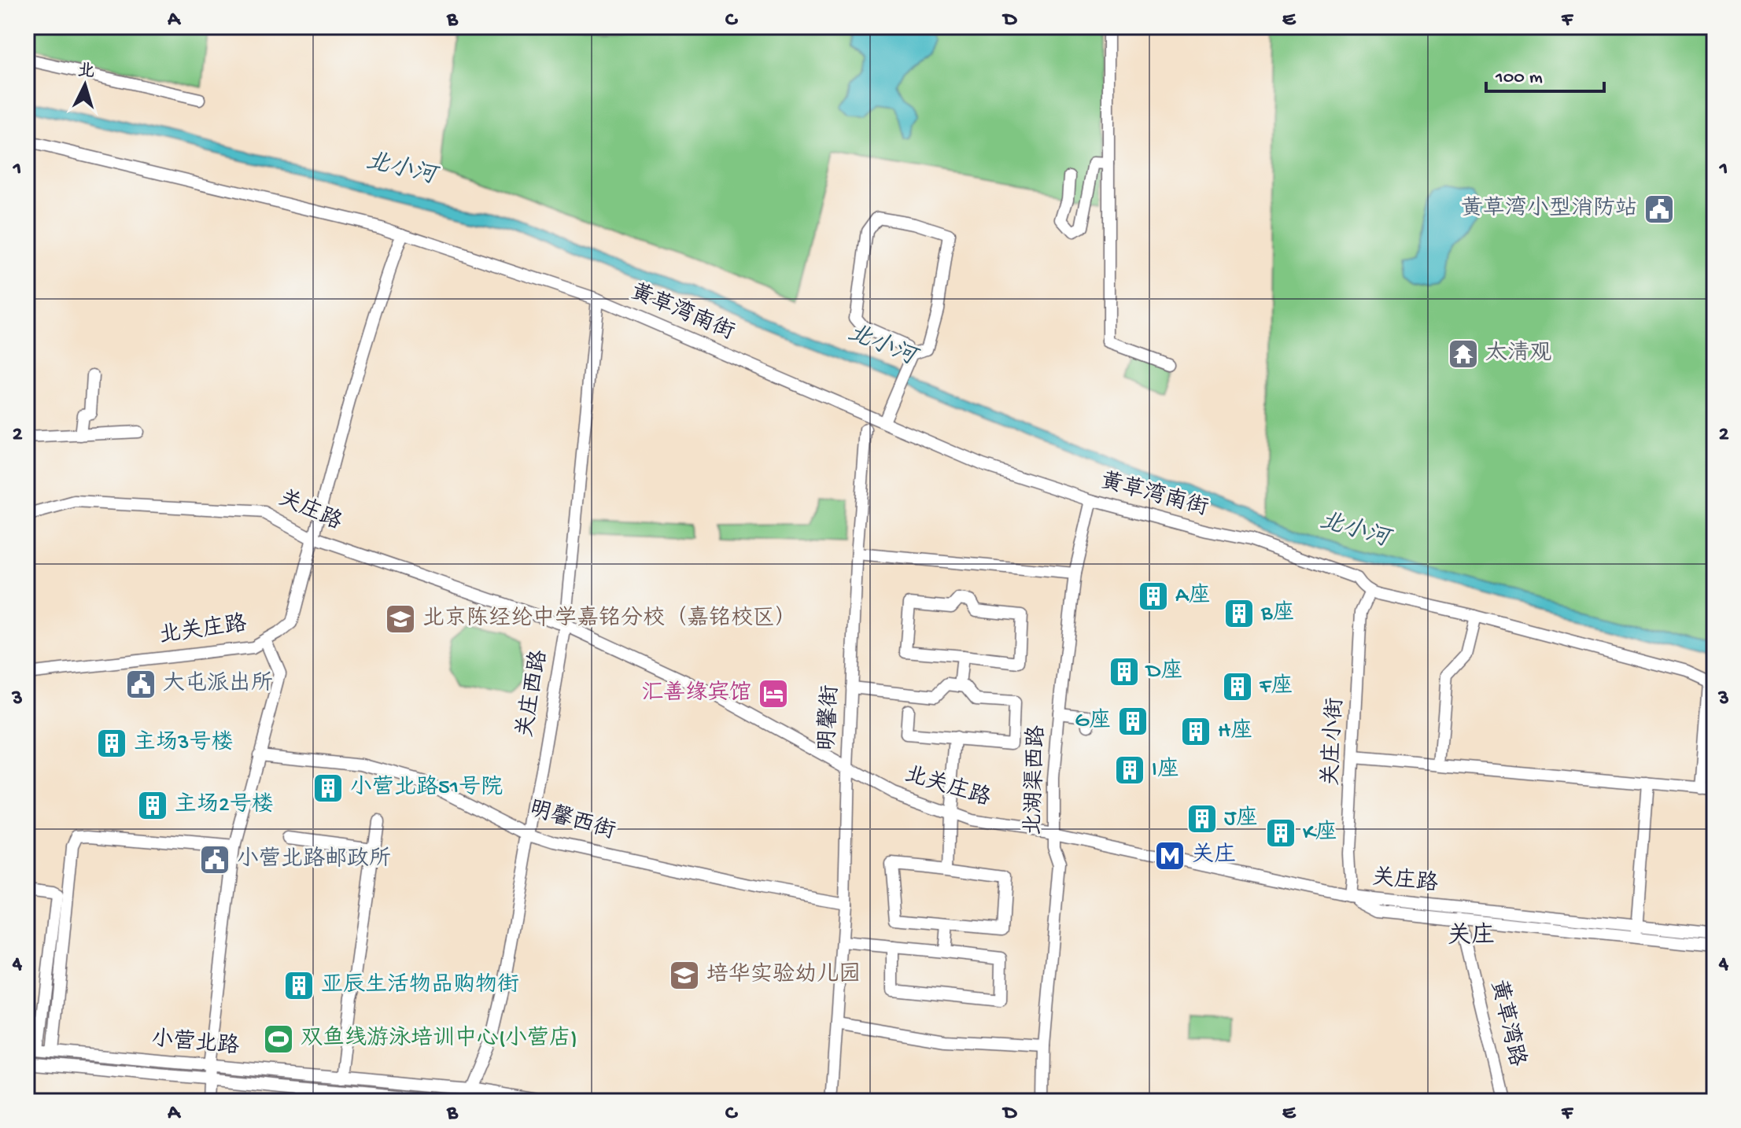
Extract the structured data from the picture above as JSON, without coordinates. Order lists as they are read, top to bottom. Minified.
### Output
{"streets":{"street":["黄草湾南街","关庄路","北关庄路","关庄西路","明馨街","关庄小街","北湖渠西路","明馨西街","黄草湾路","小营北路"]},"crossings":[["黄草湾南街","北关庄路"],["黄草湾南街","关庄西路"],["黄草湾南街","关庄小街"],["黄草湾南街","北湖渠西路"],["关庄路","北关庄路"],["关庄路","关庄西路"],["关庄路","关庄小街"],["关庄路","黄草湾路"],["北关庄路","关庄西路"],["北关庄路","明馨街"],["北关庄路","关庄小街"],["北关庄路","北湖渠西路"],["关庄西路","明馨西街"],["关庄西路","小营北路"],["明馨街","明馨西街"]],"districts":["关庄"],"water":["北小河"],"places":{"public building":["黄草湾小型消防站","大屯派出所","小营北路邮政所"],"temple":["太清观"],"building":["A座","B座","D座","F座","G座","H座","主场3号楼","I座","小营北路51号院","主场2号楼","J座","K座","亚辰生活物品购物街"],"school or university":["北京陈经纶中学嘉铭分校（嘉铭校区）","培华实验幼儿园"],"hotel":["汇善缘宾馆"],"metro station":["关庄"],"sports":["双鱼线游泳培训中心(小营店)"]},"scale_bar":"100 m","north":"top","grid":{"columns":["A","B","C","D","E","F"],"rows":["1","2","3","4"]}}
